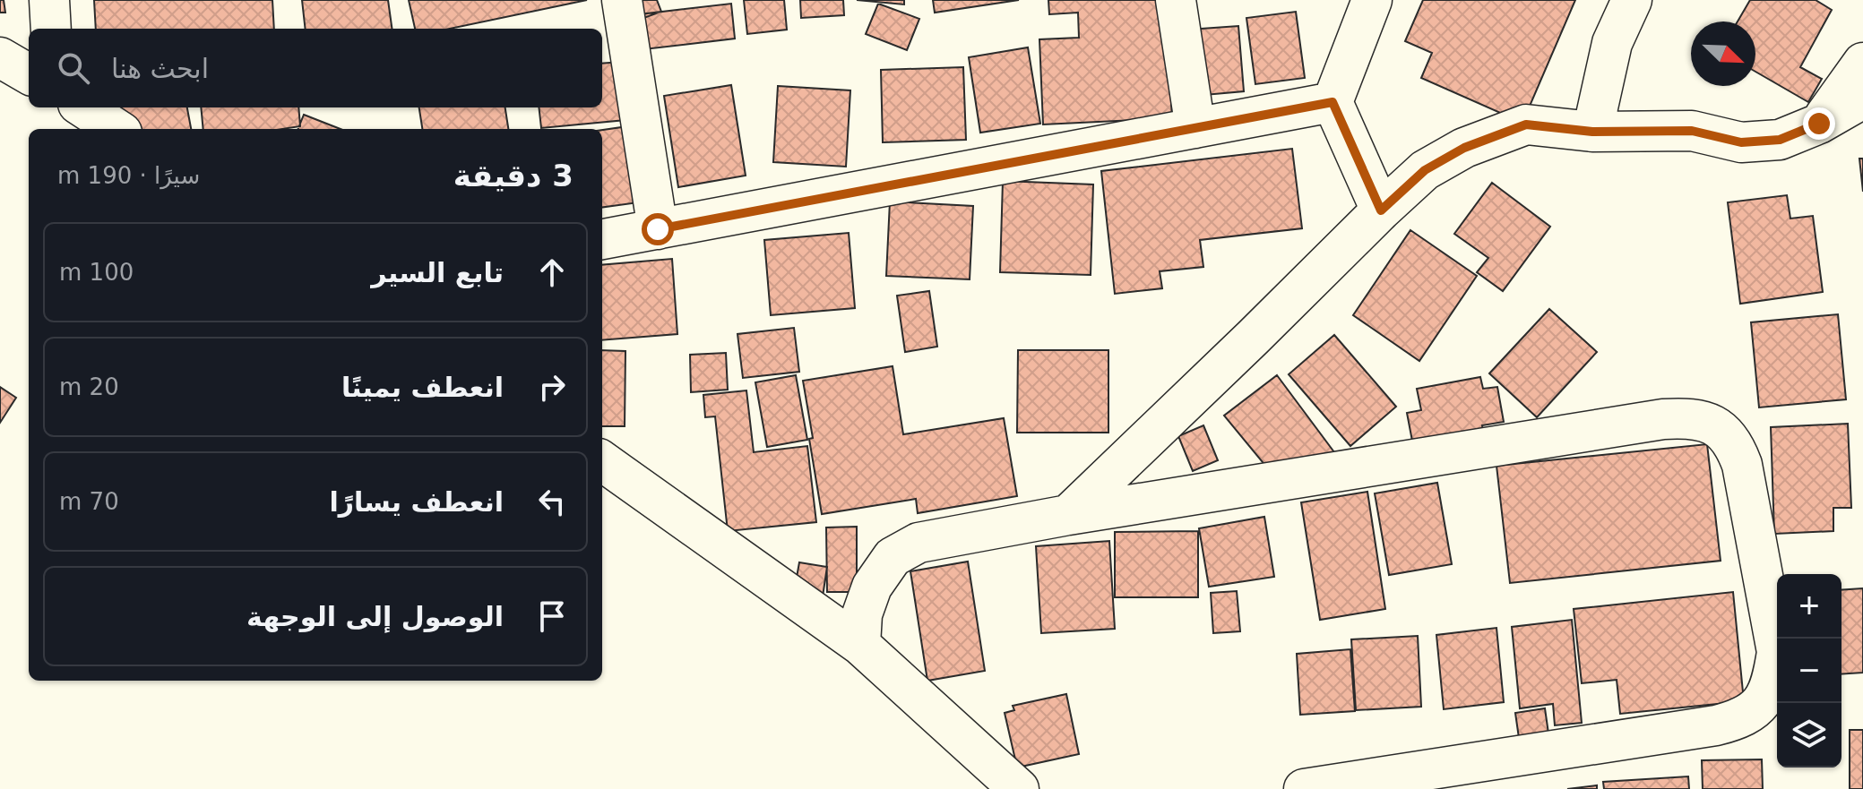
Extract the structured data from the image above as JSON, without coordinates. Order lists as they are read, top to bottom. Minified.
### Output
{"north":"bottom right","page":{"search":"ابحث هنا","heading":["3 دقيقة","سيرًا · 190 m"],"list":[["تابع السير","100 m"],["انعطف يمينًا","20 m"],["انعطف يسارًا","70 m"],"الوصول إلى الوجهة"],"map_buttons":["+","−"]}}
